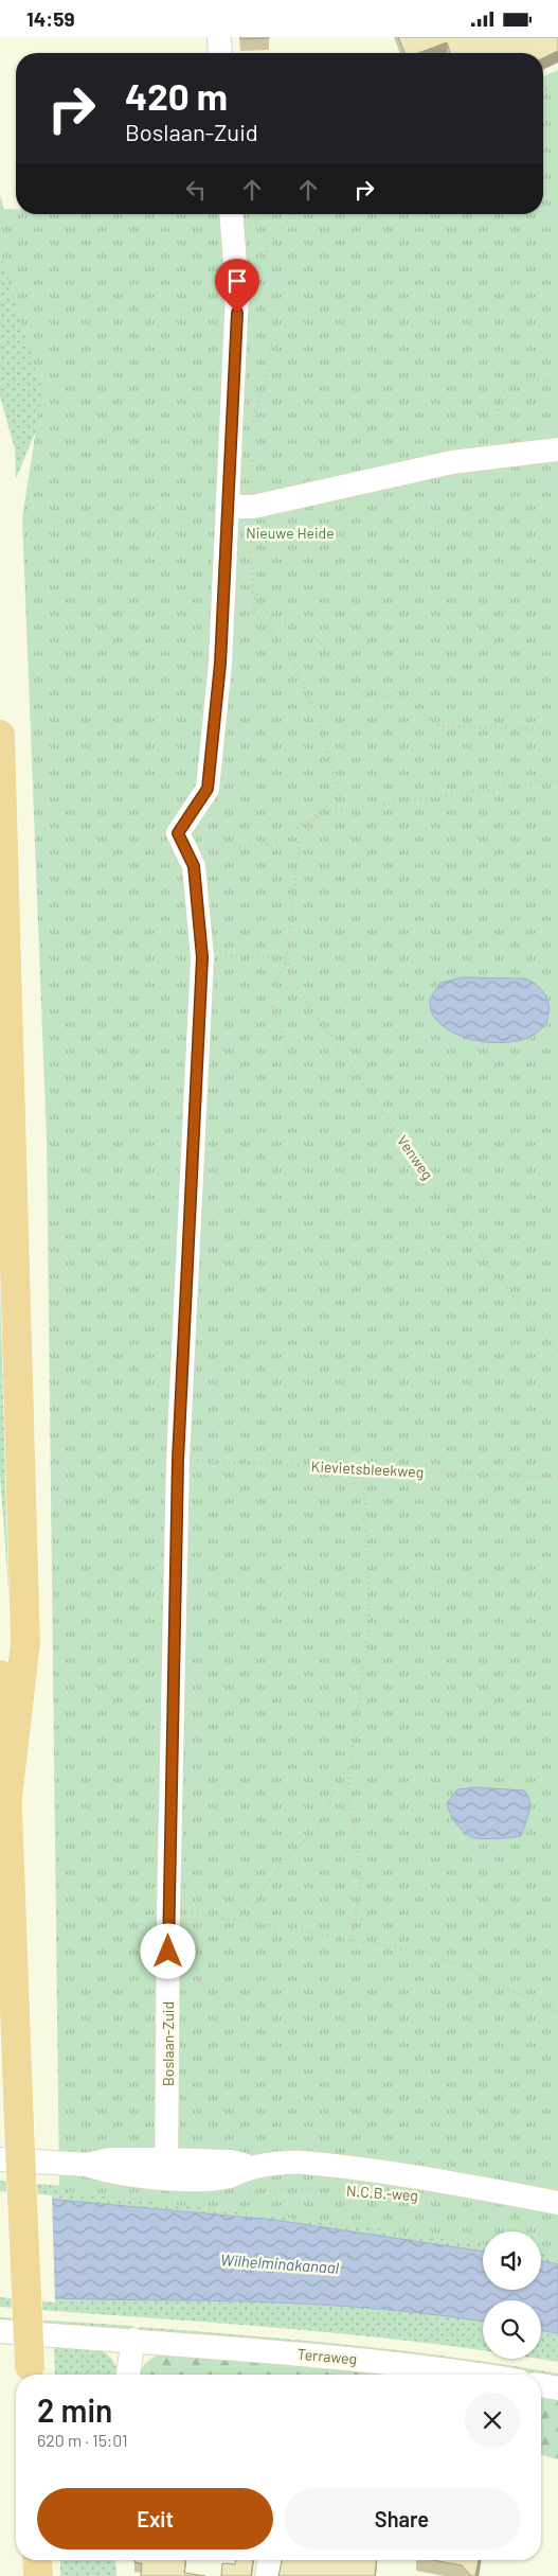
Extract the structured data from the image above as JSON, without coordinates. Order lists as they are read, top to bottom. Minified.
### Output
{"streets":{"street":["Boslaan-Zuid","N.C.B.-weg","Terraweg"],"path":["Venweg","Kievietsbleekweg"]},"crossings":[["Kievietsbleekweg","Boslaan-Zuid"],["Boslaan-Zuid","N.C.B.-weg"]],"water":["Wilhelminakanaal"],"parks":["Nieuwe Heide"],"page":{"status":"14:59","turn":["420 m","Boslaan-Zuid"],"heading":["2 min","620 m · 15:01"],"buttons":["Exit","Share"]}}
